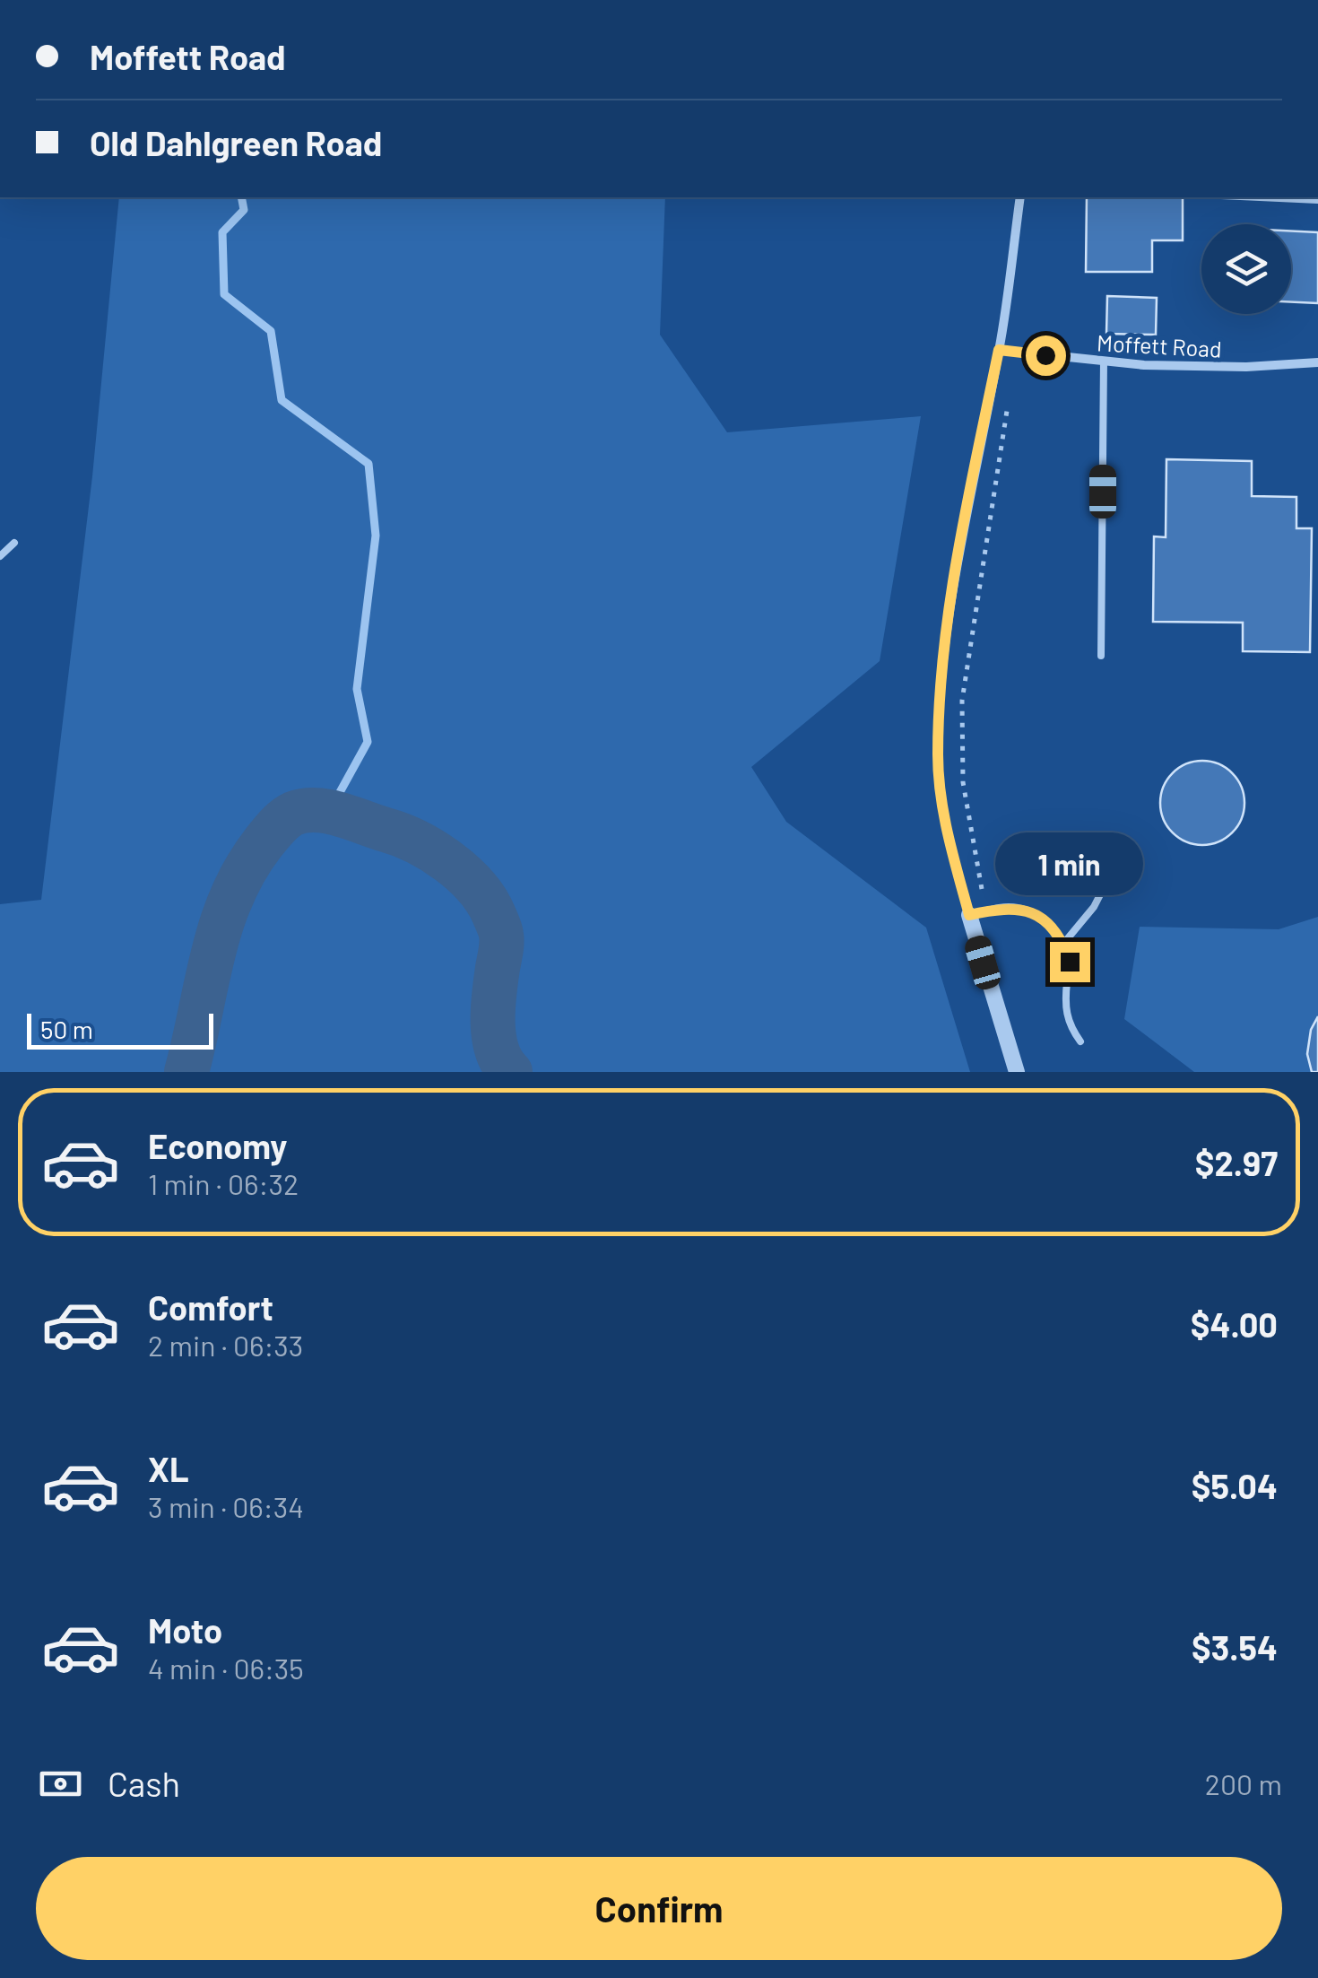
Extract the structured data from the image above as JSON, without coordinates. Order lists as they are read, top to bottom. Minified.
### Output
{"streets":{"street":["Moffett Road"]},"scale_bar":"50 m","page":{"banner":["Moffett Road","Old Dahlgreen Road"],"bubble":"1 min","scale":"50 m","list":[{"name":"Economy","note":"1 min · 06:32","value":"$2.97"},{"name":"Comfort","note":"2 min · 06:33","value":"$4.00"},{"name":"XL","note":"3 min · 06:34","value":"$5.04"},{"name":"Moto","note":"4 min · 06:35","value":"$3.54"}],"pay":["Cash","200 m"],"buttons":"Confirm"}}
